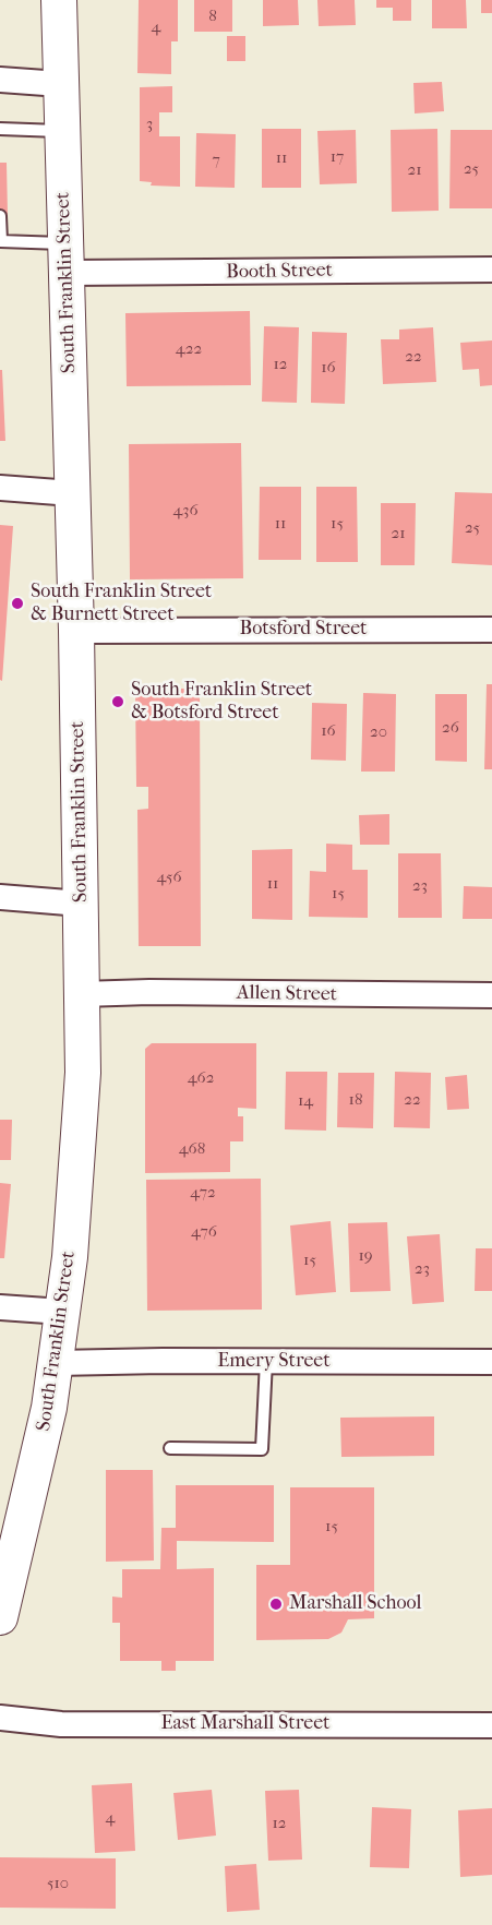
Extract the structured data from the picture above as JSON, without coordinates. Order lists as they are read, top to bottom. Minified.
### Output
{"streets":{"main road":["South Franklin Street"],"street":["Booth Street","Botsford Street","Allen Street","Emery Street","East Marshall Street"]},"crossings":[["Booth Street","South Franklin Street"],["South Franklin Street","Botsford Street"],["South Franklin Street","Allen Street"],["South Franklin Street","Emery Street"]],"places":["South Franklin Street & Burnett Street","South Franklin Street & Botsford Street","Marshall School"],"house_numbers":["8","4","3","17","11","7","25","21","422","22","12","16","436","11","15","25","21","26","16","20","456","11","23","15","462","18","22","14","468","472","476","19","15","23","15","4","12","510"]}
